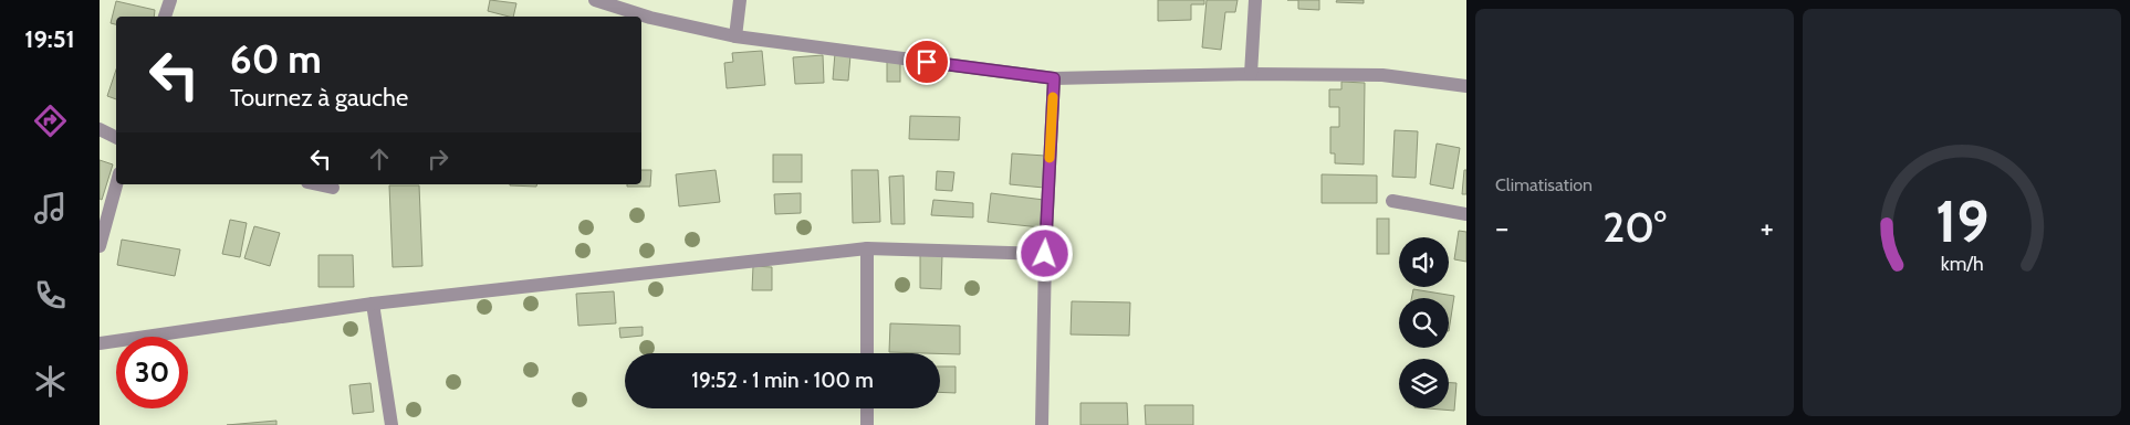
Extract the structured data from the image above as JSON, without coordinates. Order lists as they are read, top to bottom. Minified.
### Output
{"page":{"tabs":"19:51","tile":"Climatisation","turn":["60 m","Tournez à gauche"],"heat":["−","20°","+"],"limit":"30","trip":"19:52 · 1 min · 100 m","gauge":["19","km/h"]}}
